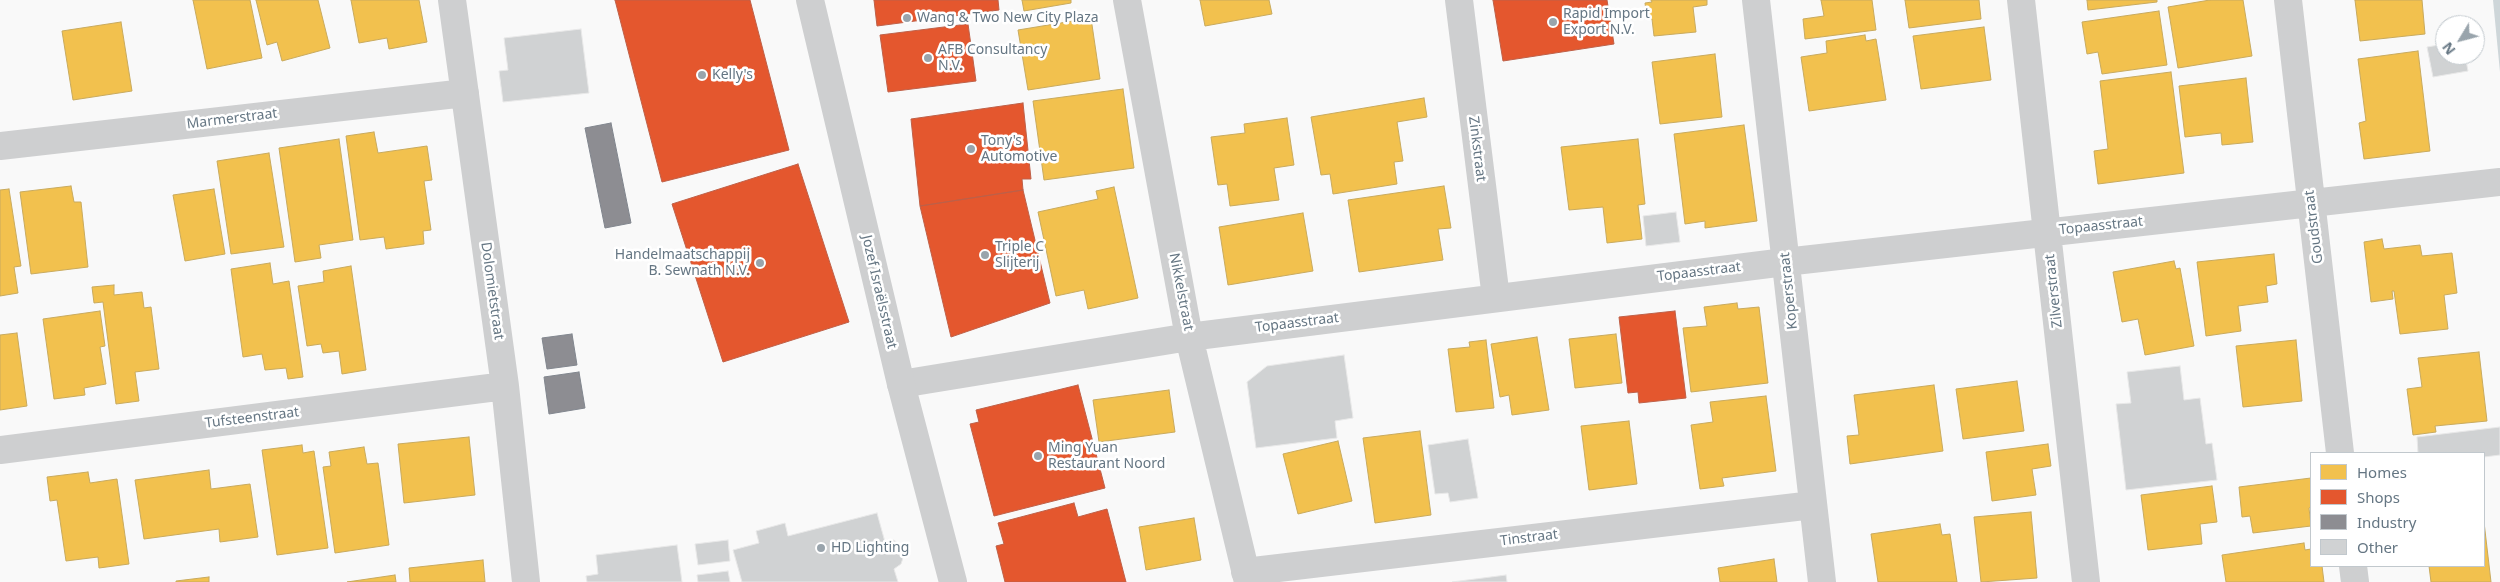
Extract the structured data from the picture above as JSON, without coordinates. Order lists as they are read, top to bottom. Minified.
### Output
{"streets":{"street":["Marmerstraat","Zinkstraat","Topaasstraat","Goudstraat","Dolomietstraat","Koperstraat","Zilverstraat","Jozef Israëlsstraat","Nikkelstraat","Tufsteenstraat","Tinstraat"]},"crossings":[["Marmerstraat","Dolomietstraat"],["Zinkstraat","Topaasstraat"],["Topaasstraat","Goudstraat"],["Topaasstraat","Koperstraat"],["Topaasstraat","Zilverstraat"],["Topaasstraat","Jozef Israëlsstraat"],["Topaasstraat","Nikkelstraat"],["Dolomietstraat","Tufsteenstraat"],["Koperstraat","Tinstraat"],["Nikkelstraat","Tinstraat"]],"places":["Wang & Two New City Plaza","Rapid Import Export N.V.","AFB Consultancy N.V.","Kelly's","Tony's Automotive","Triple C Slijterij","Handelmaatschappij B. Sewnath N.V.","Ming Yuan Restaurant Noord","HD Lighting"],"legend":["Homes","Shops","Industry","Other"],"north":"bottom left"}
